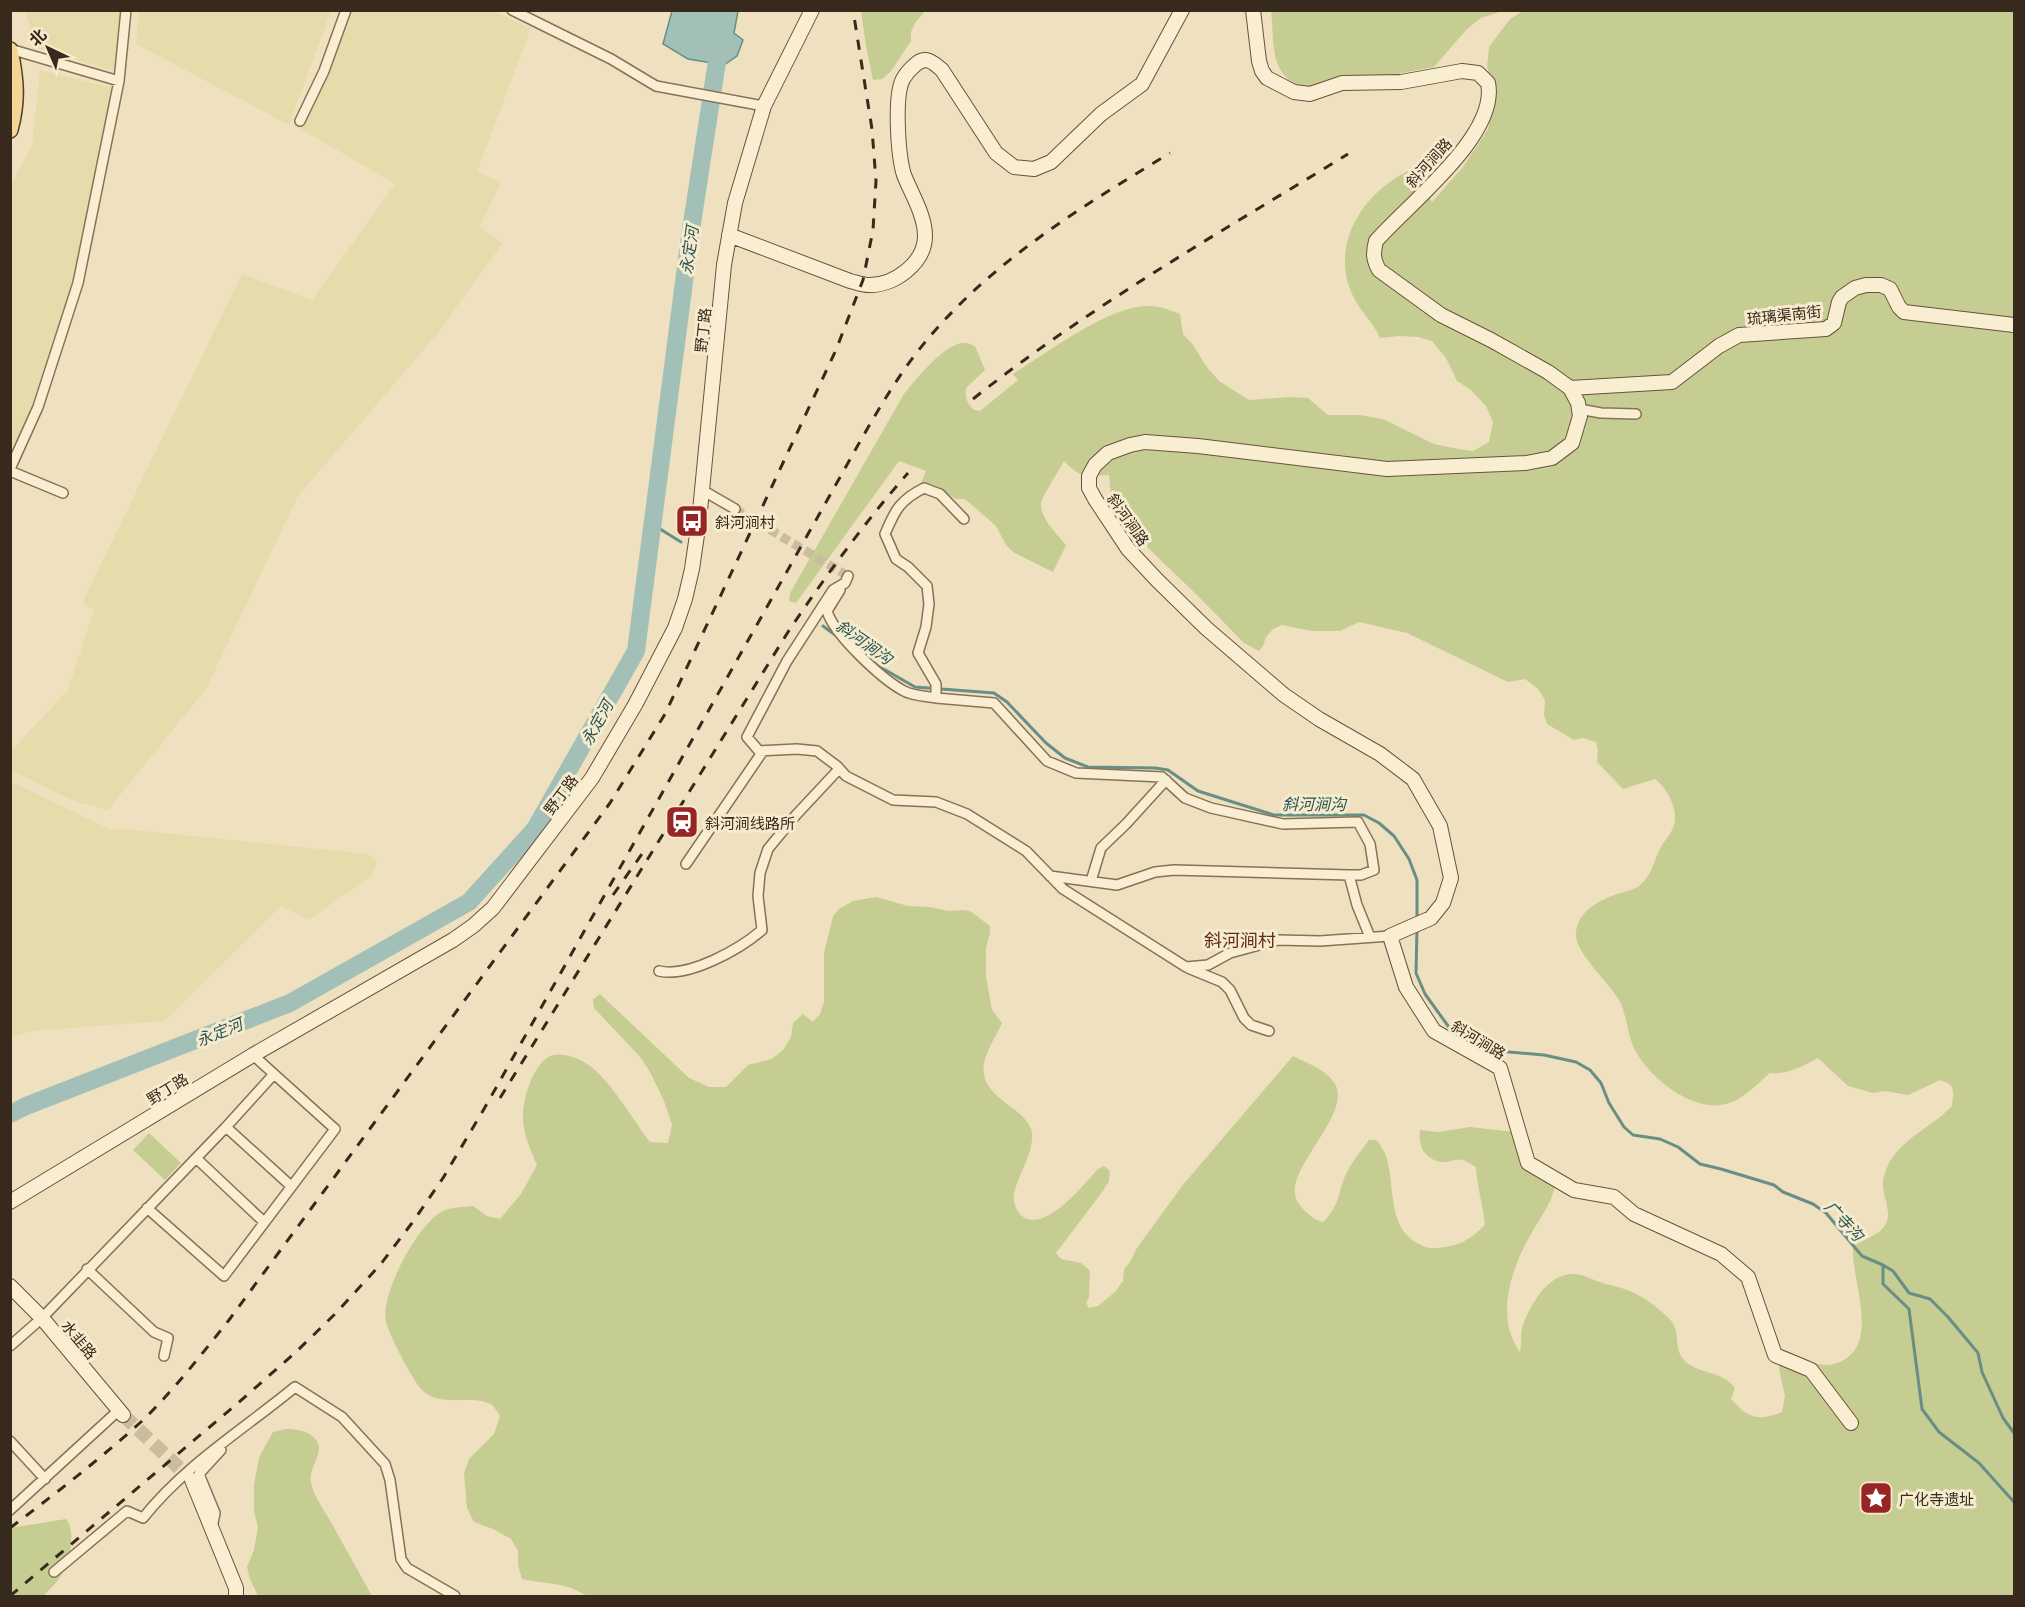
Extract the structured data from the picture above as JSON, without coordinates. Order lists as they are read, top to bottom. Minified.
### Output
{"streets":{"street":["斜河涧路","琉璃渠南街","野丁路","水韭路"]},"crossings":[["斜河涧路","琉璃渠南街"]],"districts":["斜河涧村"],"water":["永定河","斜河涧沟","广寺沟"],"places":{"bus stop":["斜河涧村"],"station":["斜河涧线路所"],"place":["广化寺遗址"]},"north":"top left"}
